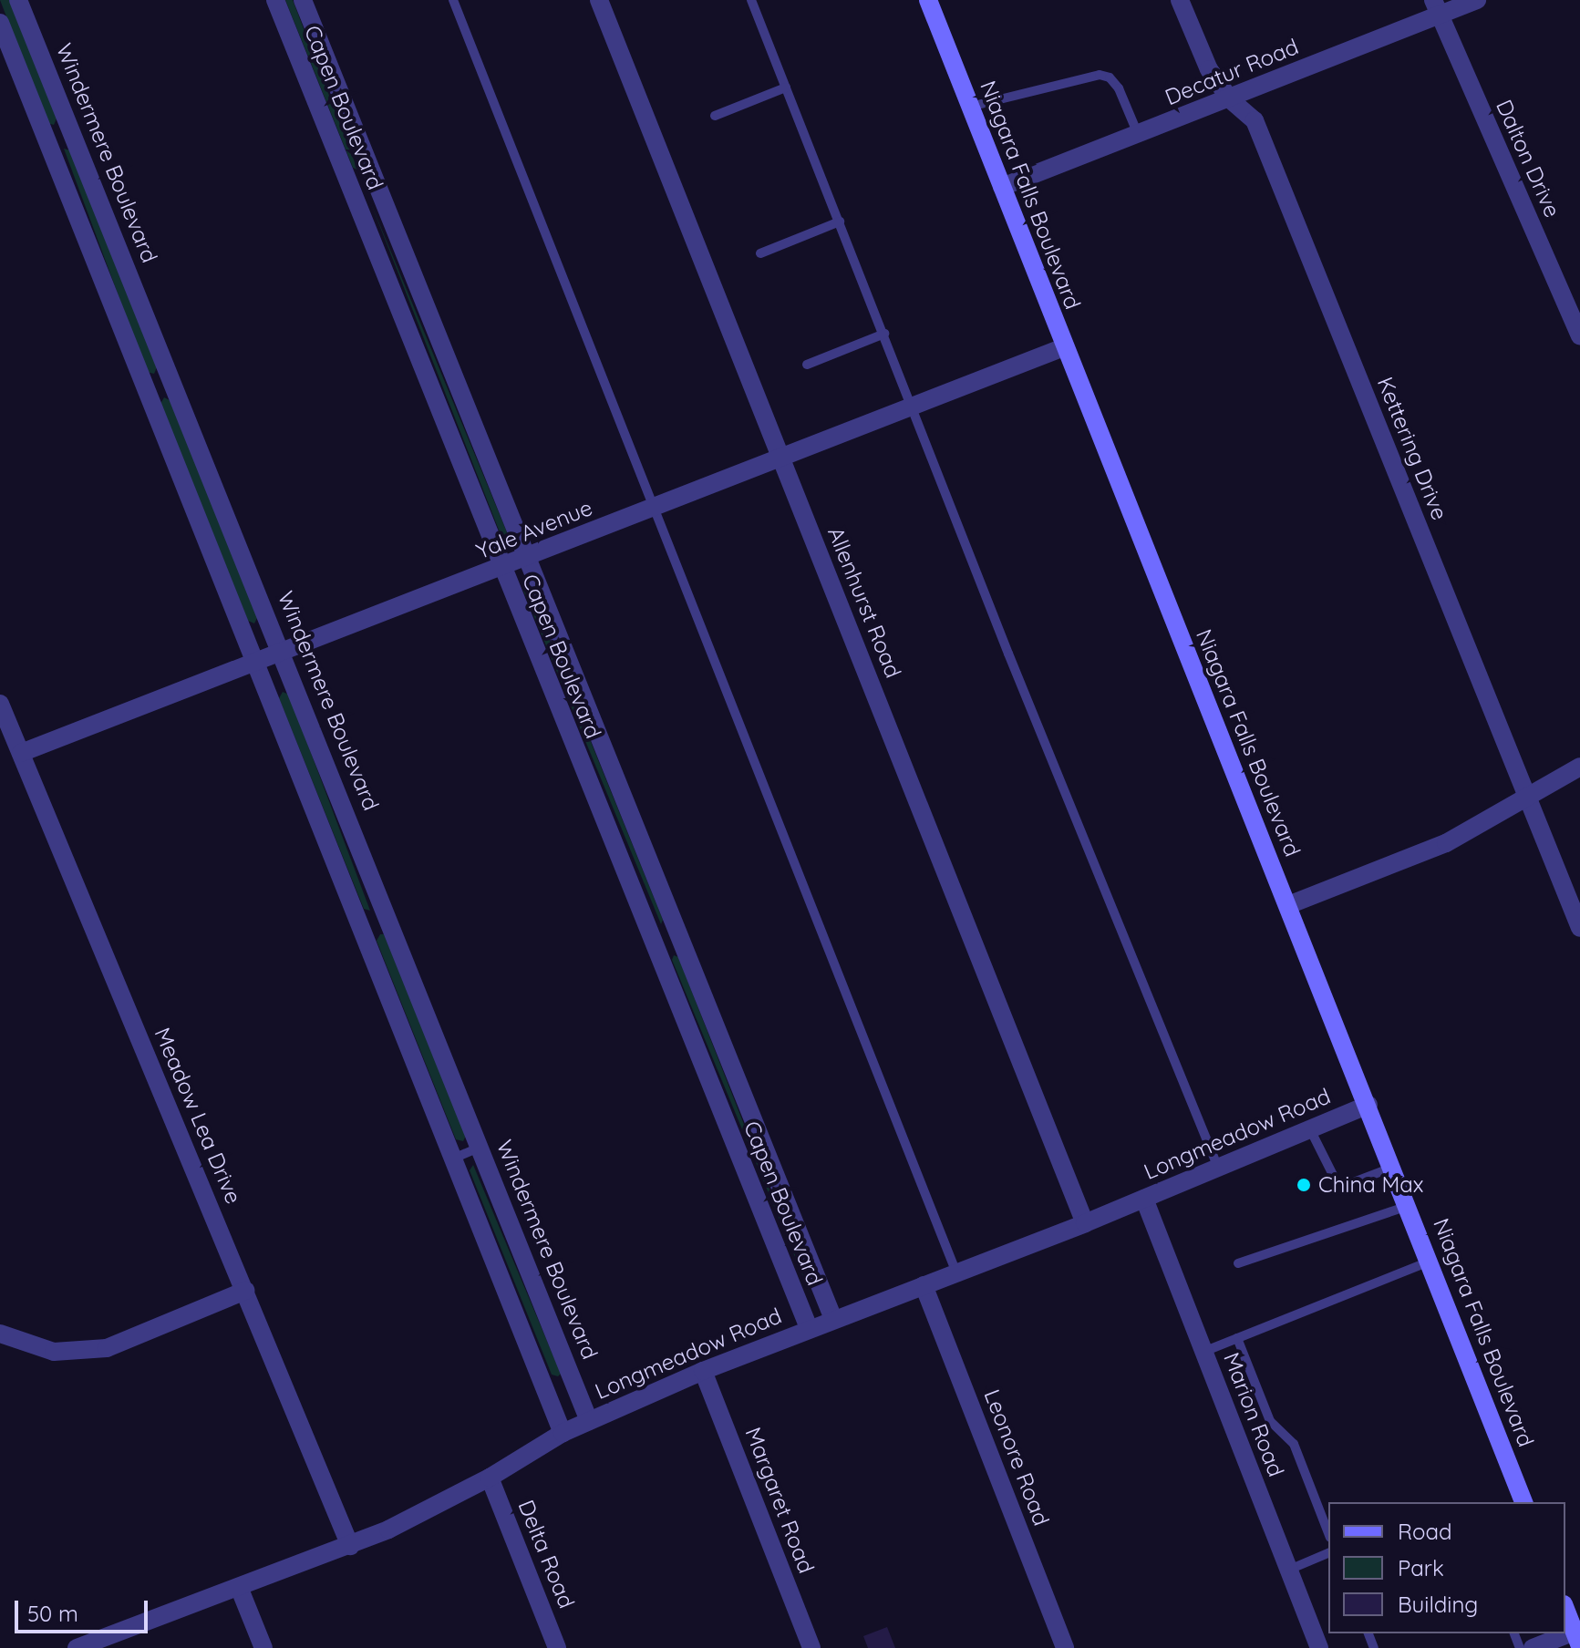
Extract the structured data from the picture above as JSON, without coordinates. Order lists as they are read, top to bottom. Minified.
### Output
{"streets":{"main road":["Niagara Falls Boulevard"],"street":["Decatur Road","Capen Boulevard","Windermere Boulevard","Dalton Drive","Kettering Drive","Yale Avenue","Allenhurst Road","Meadow Lea Drive","Longmeadow Road","Marion Road","Leonore Road","Margaret Road","Delta Road"]},"crossings":[["Decatur Road","Dalton Drive"],["Decatur Road","Niagara Falls Boulevard"],["Decatur Road","Kettering Drive"],["Capen Boulevard","Yale Avenue"],["Capen Boulevard","Longmeadow Road"],["Windermere Boulevard","Yale Avenue"],["Windermere Boulevard","Longmeadow Road"],["Niagara Falls Boulevard","Yale Avenue"],["Niagara Falls Boulevard","Longmeadow Road"],["Yale Avenue","Allenhurst Road"],["Yale Avenue","Meadow Lea Drive"],["Allenhurst Road","Longmeadow Road"],["Meadow Lea Drive","Longmeadow Road"],["Longmeadow Road","Marion Road"],["Longmeadow Road","Leonore Road"],["Longmeadow Road","Margaret Road"],["Longmeadow Road","Delta Road"]],"places":["China Max"],"legend":["Road","Park","Building"],"scale_bar":"50 m"}
